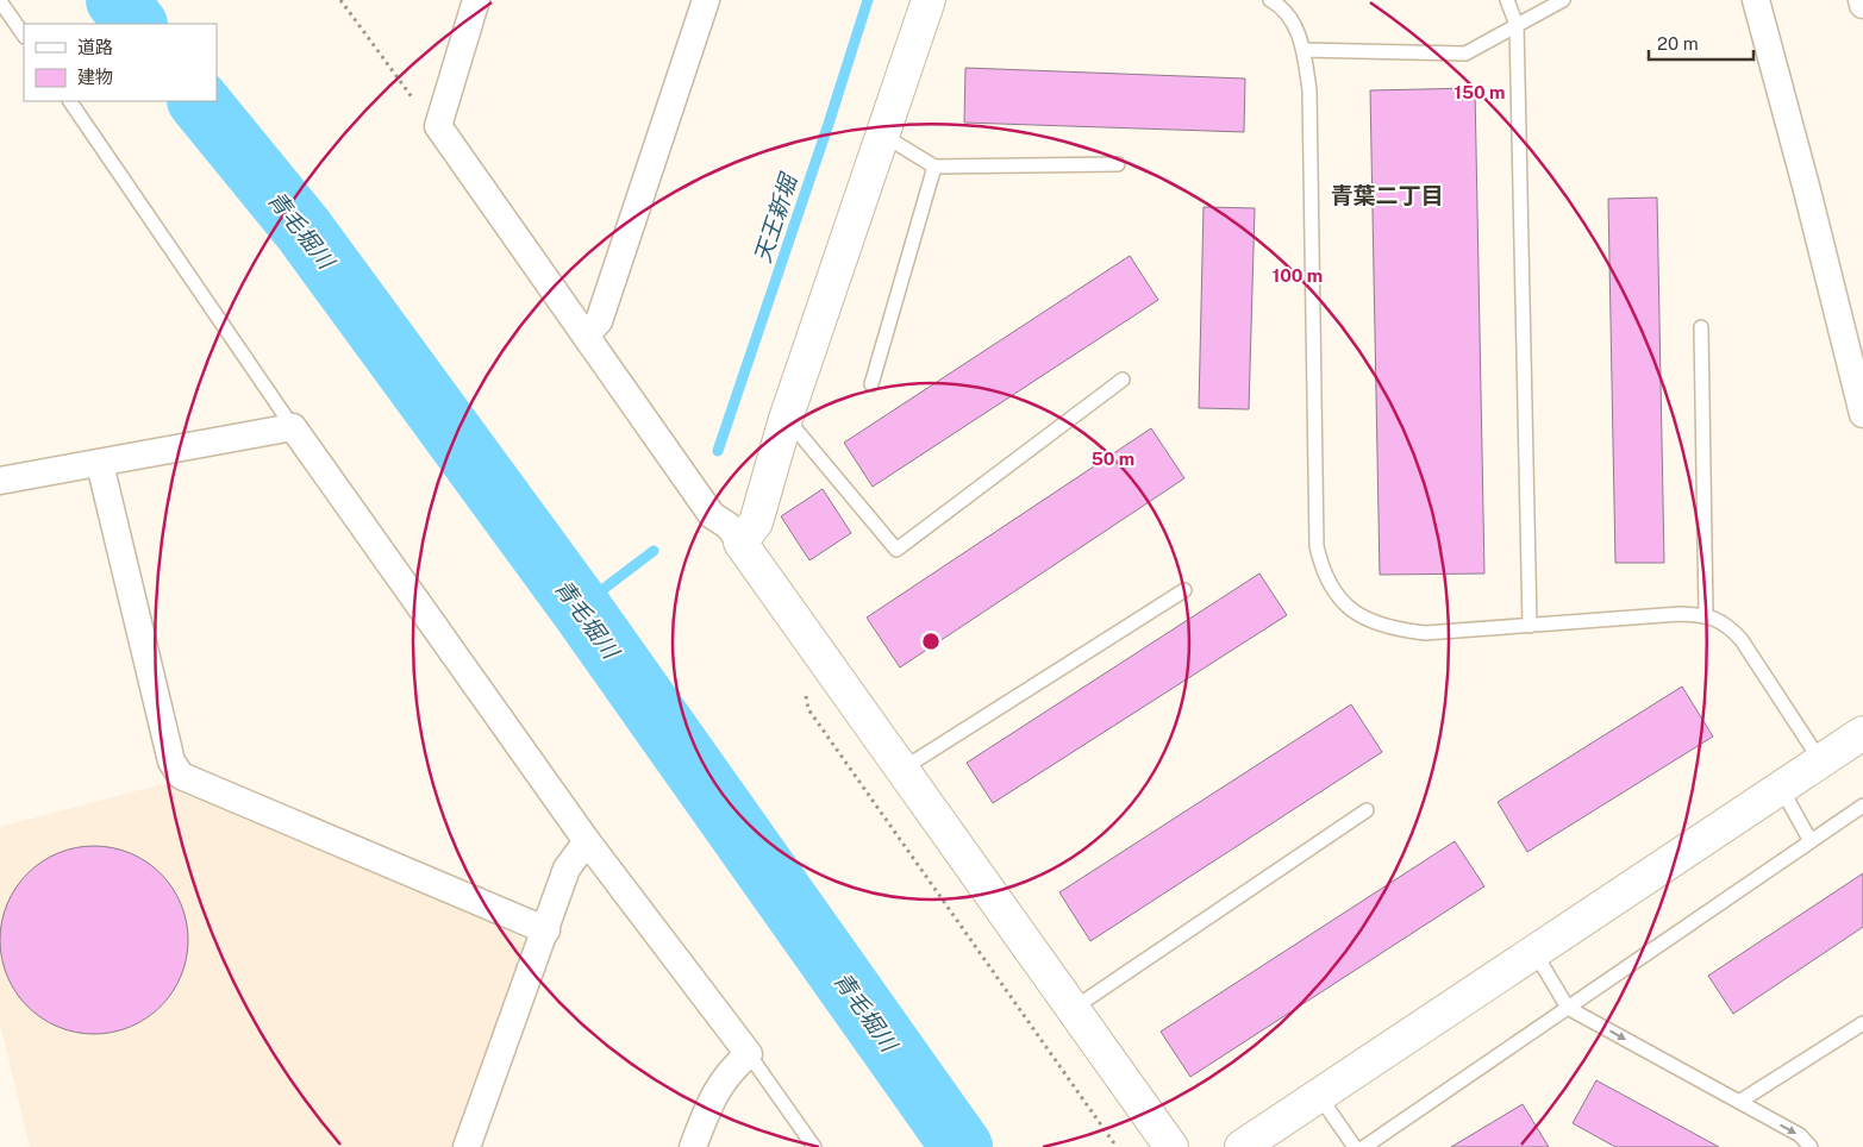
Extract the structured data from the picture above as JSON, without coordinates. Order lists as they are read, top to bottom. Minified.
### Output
{"districts":["青葉二丁目"],"water":["天王新堀","青毛堀川"],"legend":["道路","建物"],"scale_bar":"20 m","rings":["150 m","100 m","50 m"]}
